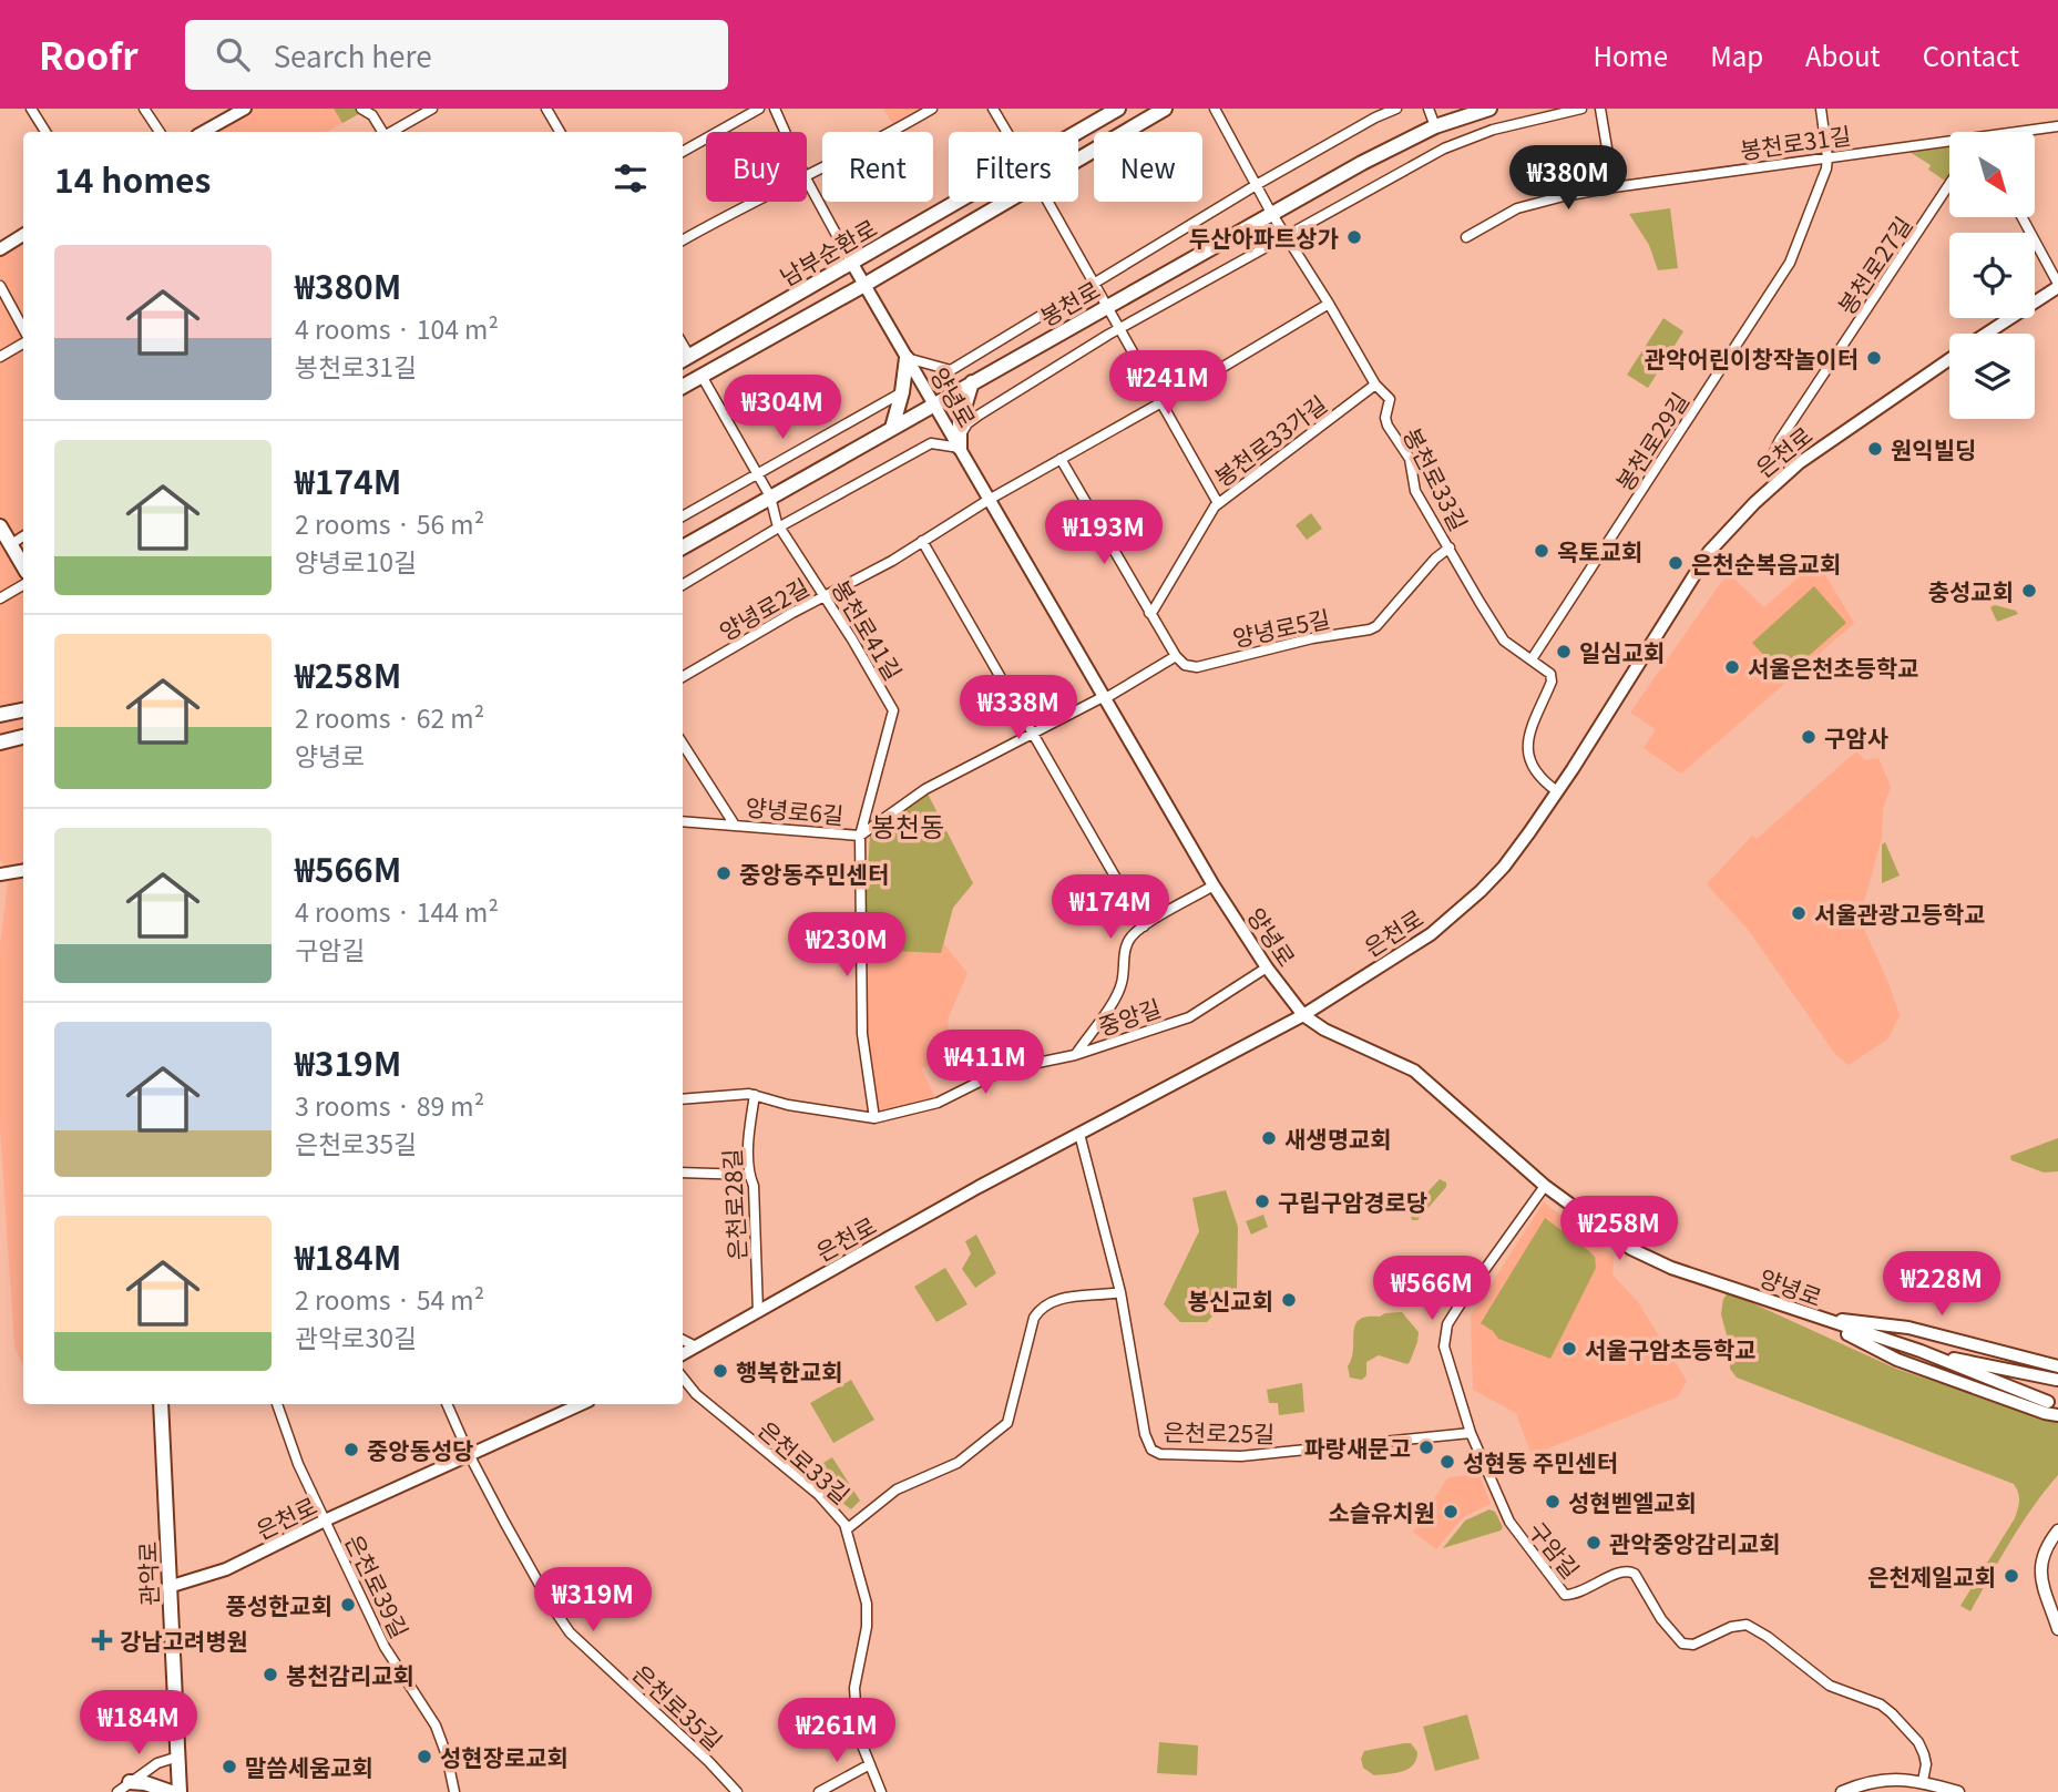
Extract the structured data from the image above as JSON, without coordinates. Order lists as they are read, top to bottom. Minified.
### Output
{"streets":{"main road":["남부순환로","봉천로","양녕로","은천로","관악로"],"street":["봉천로31길","봉천로27길","봉천로33가길","봉천로29길","봉천로33길","양녕로2길","양녕로5길","봉천로41길","양녕로6길","중앙길","은천로28길","은천로25길","은천로33길","구암길","은천로39길","은천로35길"]},"crossings":[["봉천로31길","봉천로29길"],["남부순환로","양녕로"],["봉천로27길","은천로"],["봉천로","양녕로"],["봉천로","봉천로33길"],["봉천로","봉천로41길"],["양녕로","은천로"],["양녕로","양녕로2길"],["양녕로","양녕로6길"],["양녕로","중앙길"],["양녕로","구암길"],["봉천로33가길","봉천로33길"],["봉천로29길","봉천로33길"],["은천로","봉천로33길"],["은천로","은천로28길"],["은천로","은천로25길"],["은천로","관악로"],["은천로","은천로39길"],["은천로","은천로35길"],["봉천로33길","양녕로2길"],["봉천로33길","양녕로5길"],["양녕로2길","봉천로41길"],["봉천로41길","양녕로6길"],["봉천로41길","중앙길"],["중앙길","은천로28길"],["은천로25길","구암길"]],"districts":["봉천동"],"places":{"other":["두산아파트상가","관악어린이창작놀이터","원익빌딩","옥토교회","은천순복음교회","충성교회","일심교회","서울은천초등학교","구암사","중앙동주민센터","서울관광고등학교","새생명교회","구립구암경로당","봉신교회","서울구암초등학교","행복한교회","파랑새문고","중앙동성당","성현동 주민센터","성현벧엘교회","소슬유치원","관악중앙감리교회","은천제일교회","풍성한교회","봉천감리교회","성현장로교회","말씀세움교회"],"health":["강남고려병원"]},"north":"bottom right","page":{"header":"Roofr","search":"Search here","nav":["Home","Map","About","Contact"],"chip":["Buy","Rent","Filters","New"],"heading":"14 homes","price":["₩380M","₩241M","₩304M","₩193M","₩338M","₩174M","₩230M","₩411M","₩258M","₩228M","₩566M","₩319M","₩184M","₩261M"],"list":[{"name":"₩380M","note":"4 rooms · 104 m² · 봉천로31길"},{"name":"₩174M","note":"2 rooms · 56 m² · 양녕로10길"},{"name":"₩258M","note":"2 rooms · 62 m² · 양녕로"},{"name":"₩566M","note":"4 rooms · 144 m² · 구암길"},{"name":"₩319M","note":"3 rooms · 89 m² · 은천로35길"},{"name":"₩184M","note":"2 rooms · 54 m² · 관악로30길"}]}}
